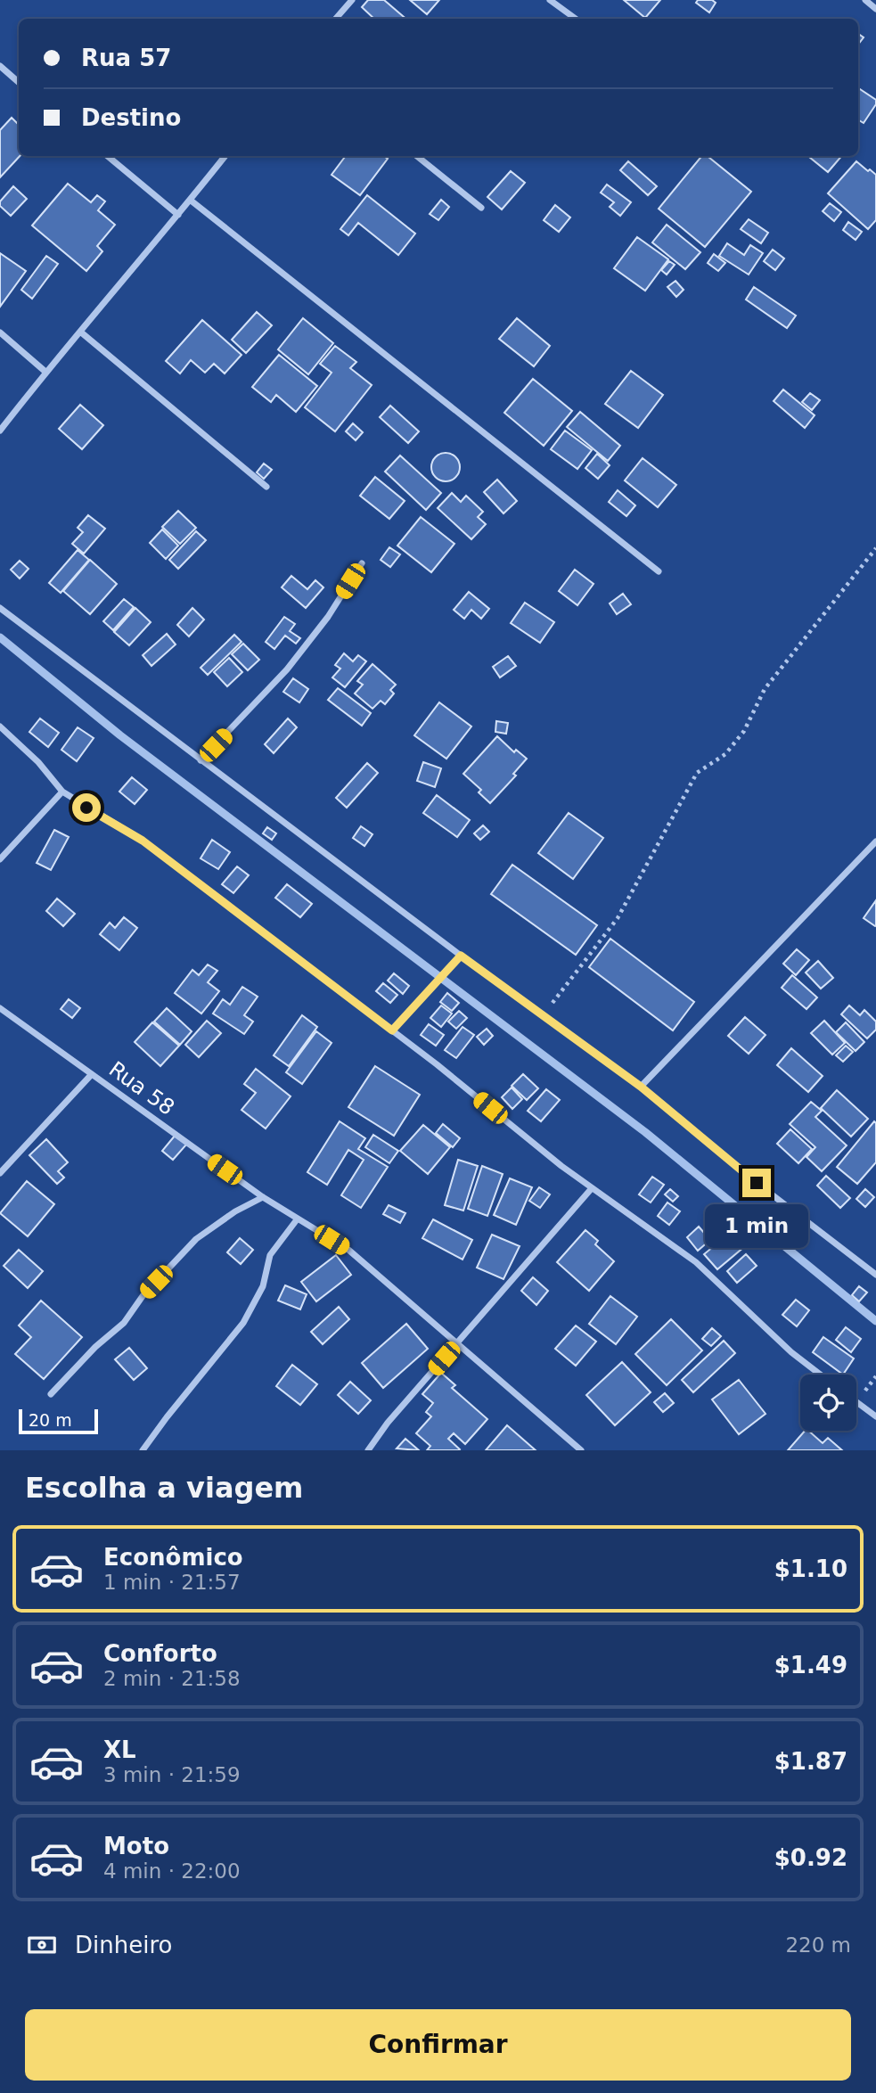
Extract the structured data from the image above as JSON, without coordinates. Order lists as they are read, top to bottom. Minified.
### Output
{"streets":{"street":["Rua 58"]},"scale_bar":"20 m","page":{"banner":["Rua 57","Destino"],"bubble":"1 min","scale":"20 m","heading":"Escolha a viagem","list":[{"name":"Econômico","note":"1 min · 21:57","value":"$1.10"},{"name":"Conforto","note":"2 min · 21:58","value":"$1.49"},{"name":"XL","note":"3 min · 21:59","value":"$1.87"},{"name":"Moto","note":"4 min · 22:00","value":"$0.92"}],"pay":["Dinheiro","220 m"],"buttons":"Confirmar"}}
